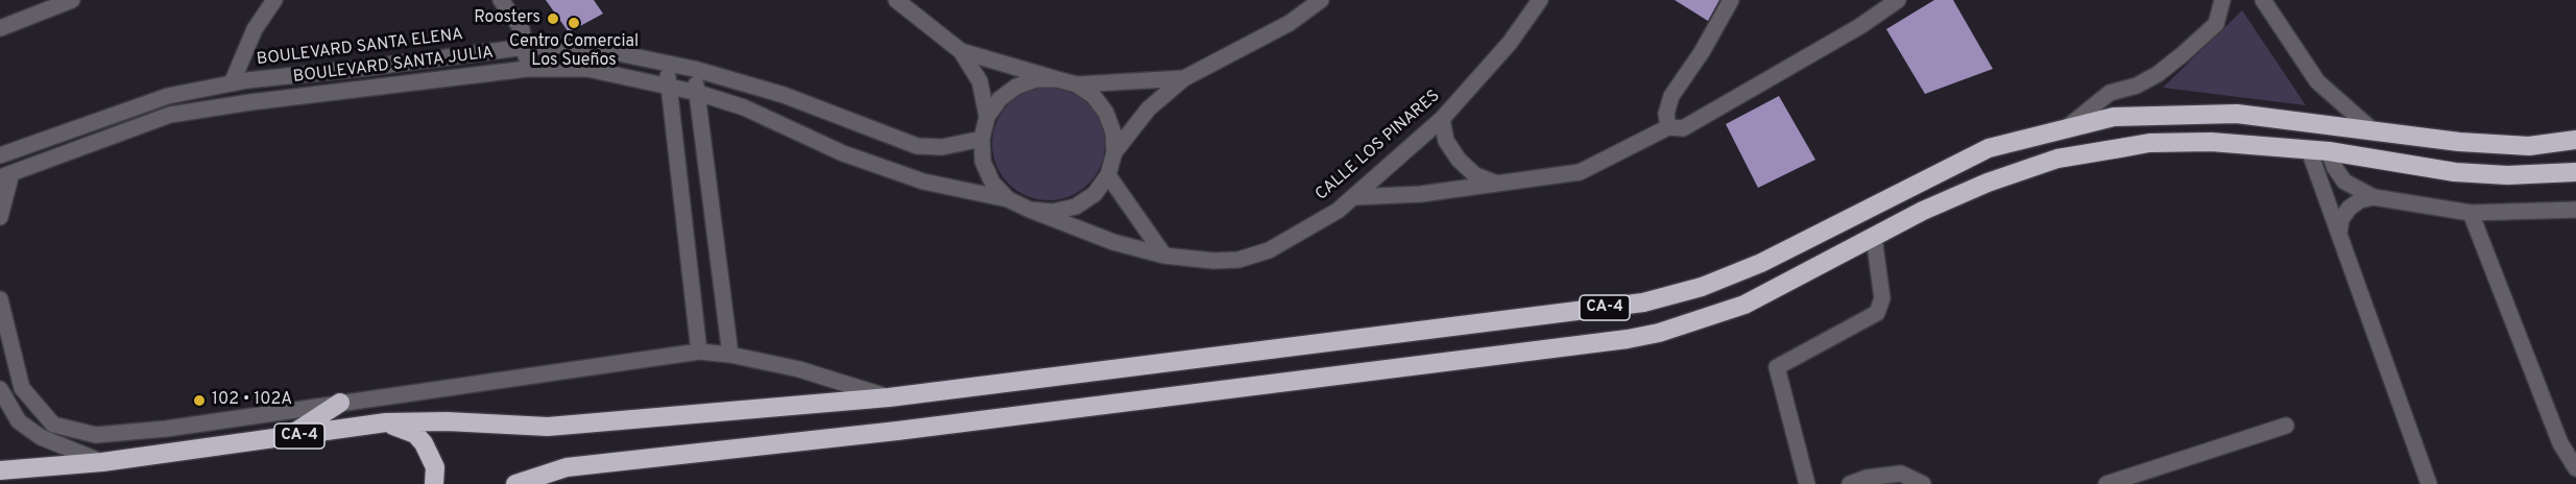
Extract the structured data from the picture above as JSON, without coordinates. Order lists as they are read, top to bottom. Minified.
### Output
{"streets":{"highway":["CA-4"],"street":["BOULEVARD SANTA ELENA","BOULEVARD SANTA JULIA","CALLE LOS PINARES"]},"crossings":[["BOULEVARD SANTA ELENA","BOULEVARD SANTA JULIA"],["BOULEVARD SANTA ELENA","CALLE LOS PINARES"],["BOULEVARD SANTA JULIA","CALLE LOS PINARES"]],"places":["Roosters","Centro Comercial Los Sueños","102 • 102A"]}
